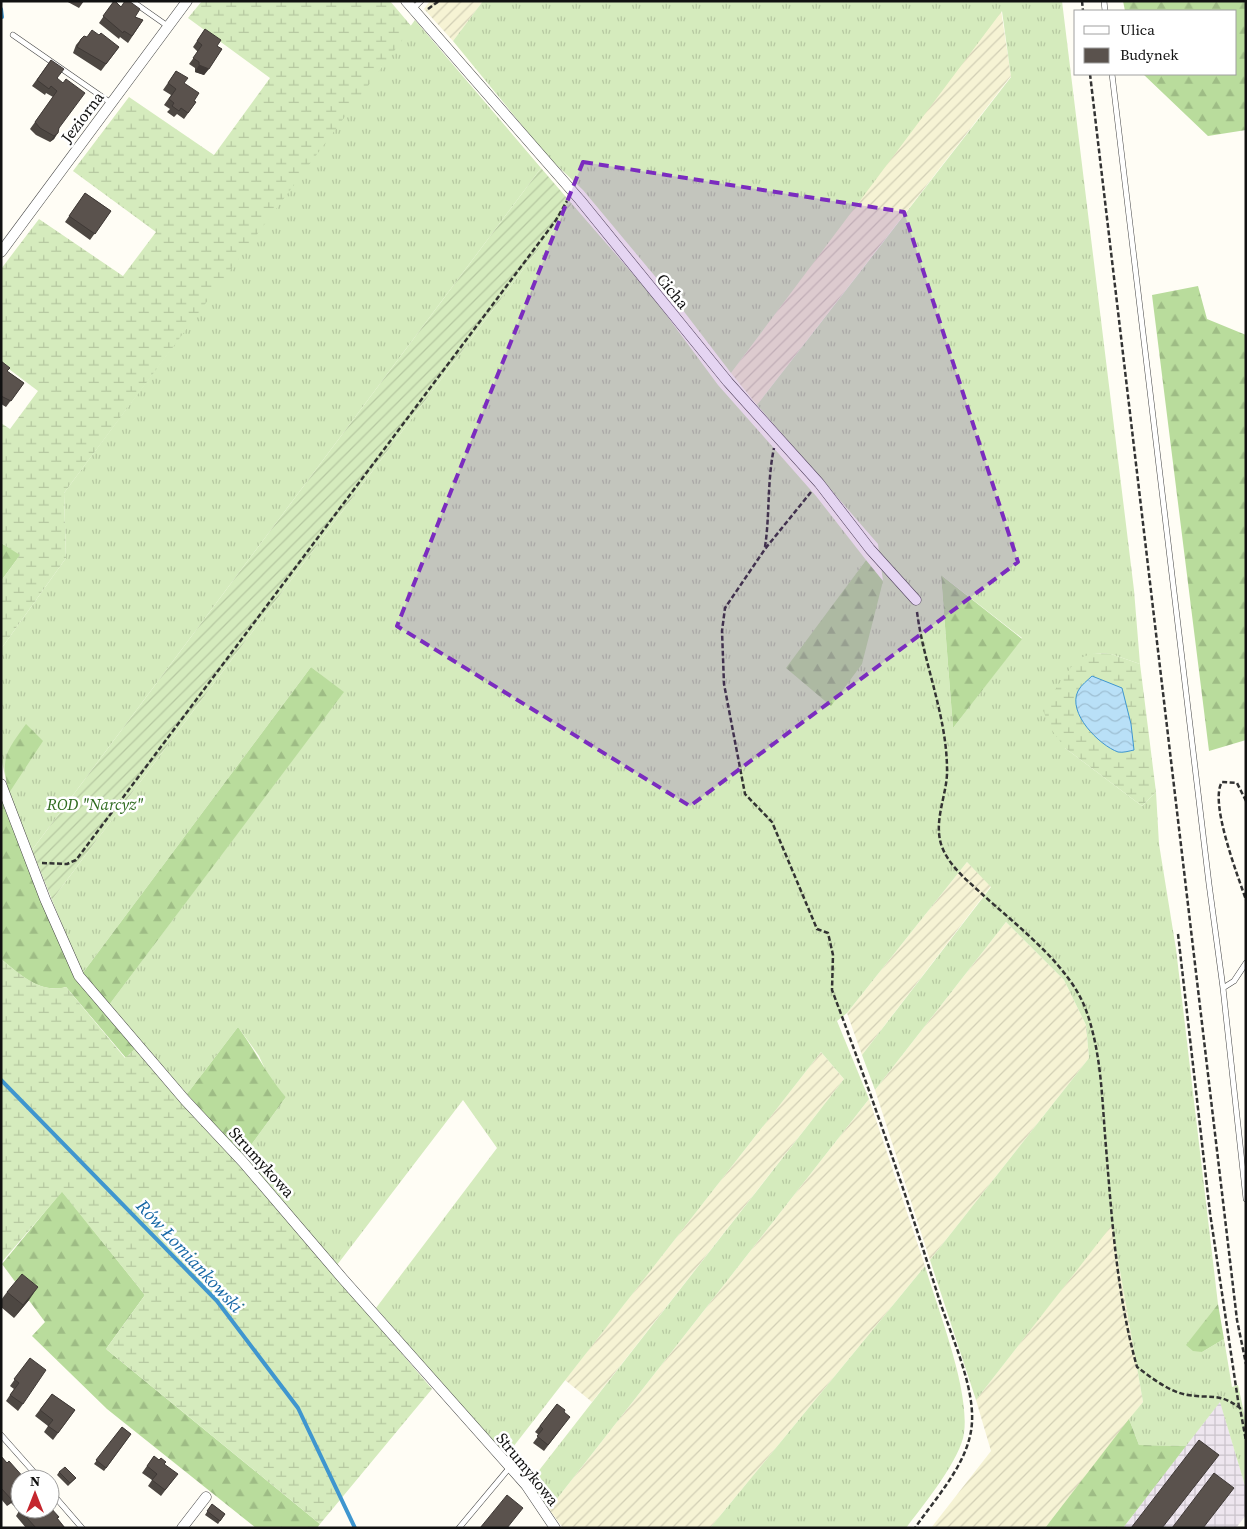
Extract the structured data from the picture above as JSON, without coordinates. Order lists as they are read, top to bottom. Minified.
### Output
{"streets":{"street":["Jeziorna","Cicha","Strumykowa"]},"water":["Rów Łomiankowski"],"parks":["ROD \"Narcyz\""],"legend":["Ulica","Budynek"],"north":"top"}
